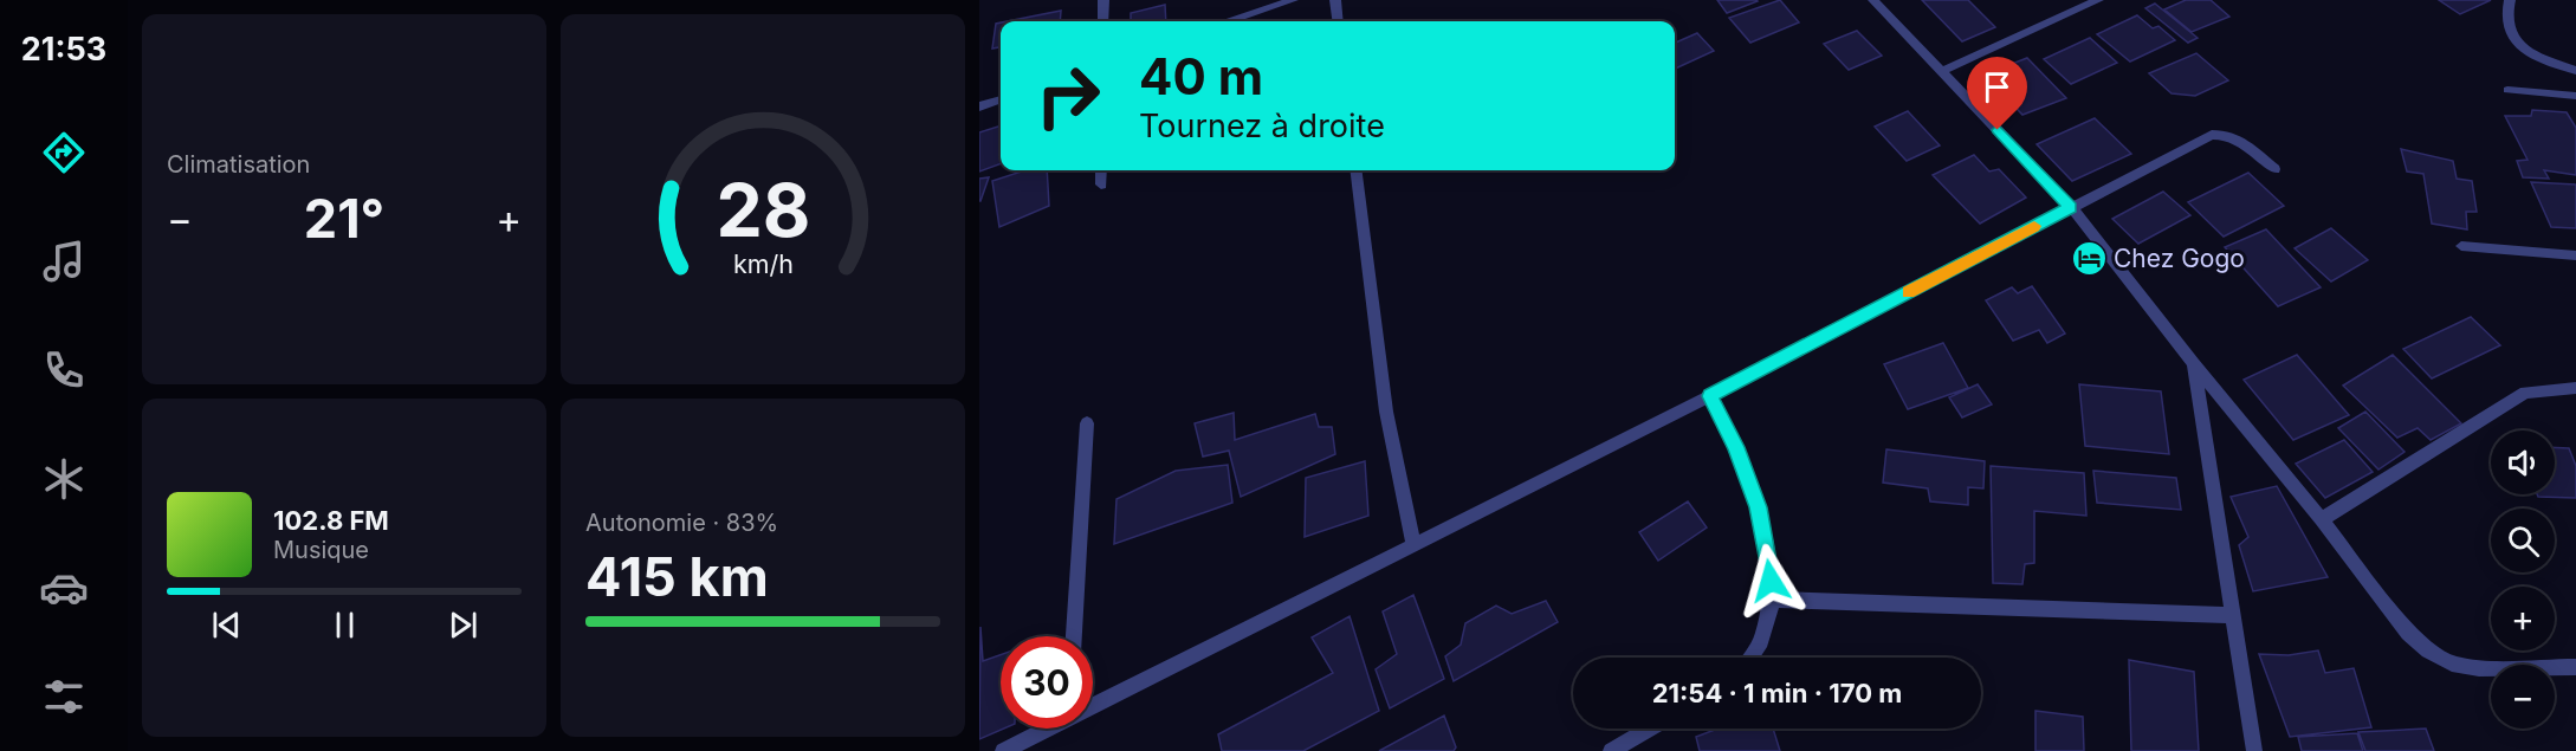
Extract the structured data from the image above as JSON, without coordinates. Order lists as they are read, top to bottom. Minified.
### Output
{"places":{"hotel":["Chez Gogo"]},"page":{"tabs":"21:53","tile":["Climatisation",["Autonomie · 83%","415 km"]],"turn":["40 m","Tournez à droite"],"heat":["−","21°","+"],"map_buttons":["+","−"],"song":["102.8 FM","Musique"],"limit":"30","trip":"21:54 · 1 min · 170 m","gauge":["28","km/h"]}}
